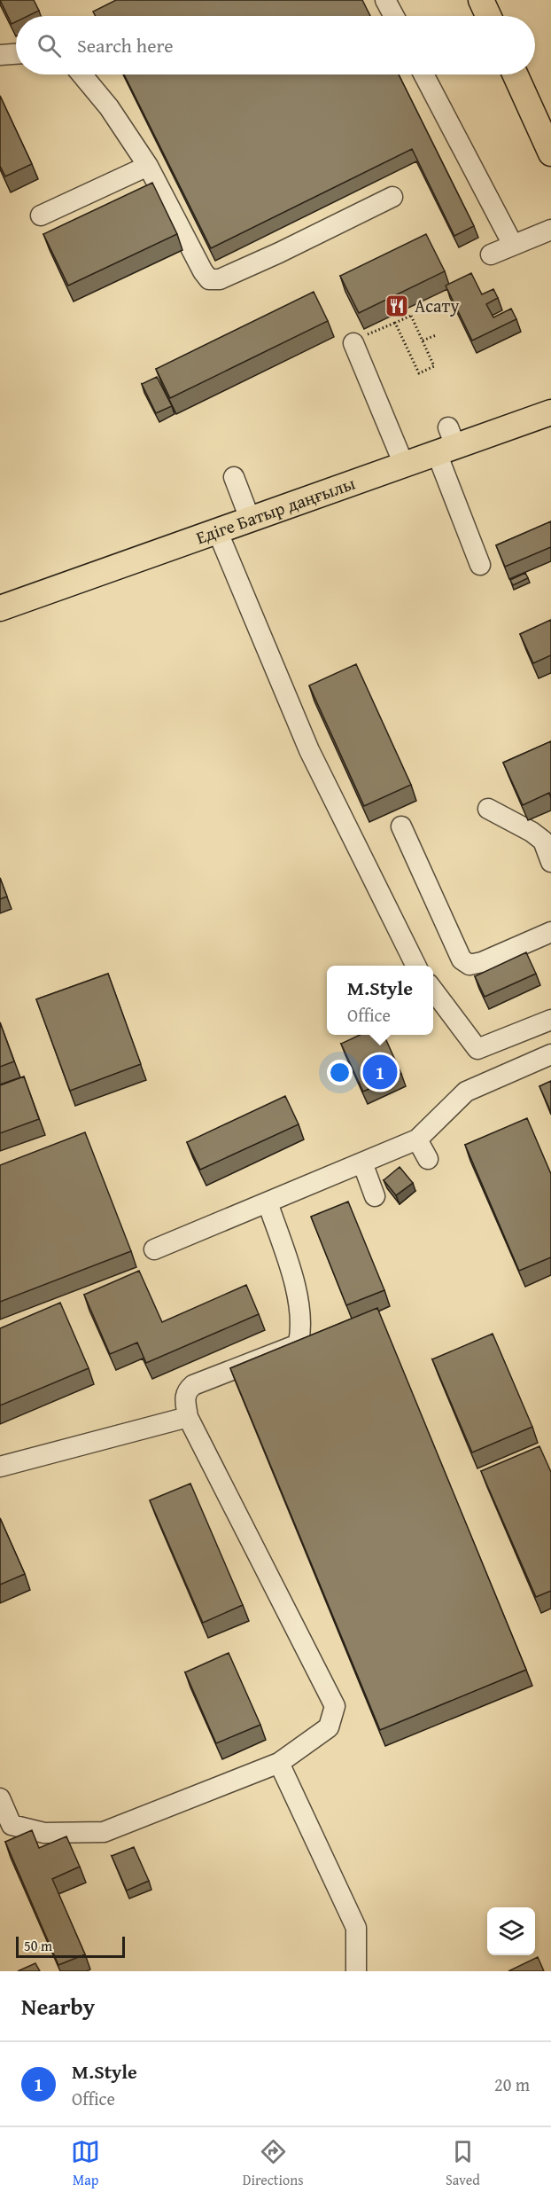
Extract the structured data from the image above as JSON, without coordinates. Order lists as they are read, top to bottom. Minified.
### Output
{"streets":{"main road":["Едіге Батыр даңғылы"]},"places":{"restaurant":["Асату"]},"scale_bar":"50 m","page":{"search":"Search here","popup":["M.Style","Office"],"pins":"1","scale":"50 m","heading":"Nearby","list":[{"mark":"1","name":"M.Style","note":"Office","value":"20 m"}],"nav":["Map","Directions","Saved"]}}
